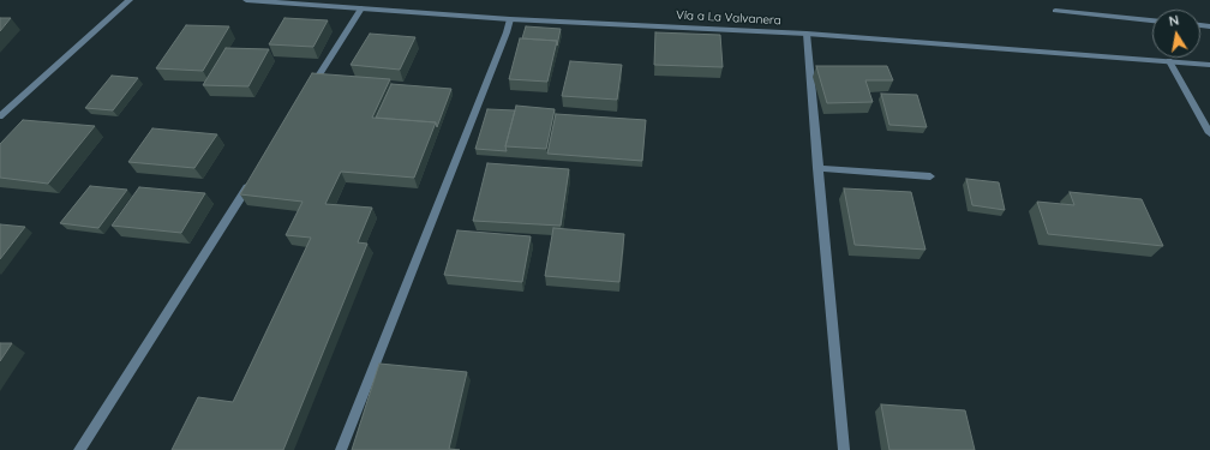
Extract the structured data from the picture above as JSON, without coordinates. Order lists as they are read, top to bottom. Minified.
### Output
{"streets":{"street":["Vía a La Valvanera"]},"north":"top"}
